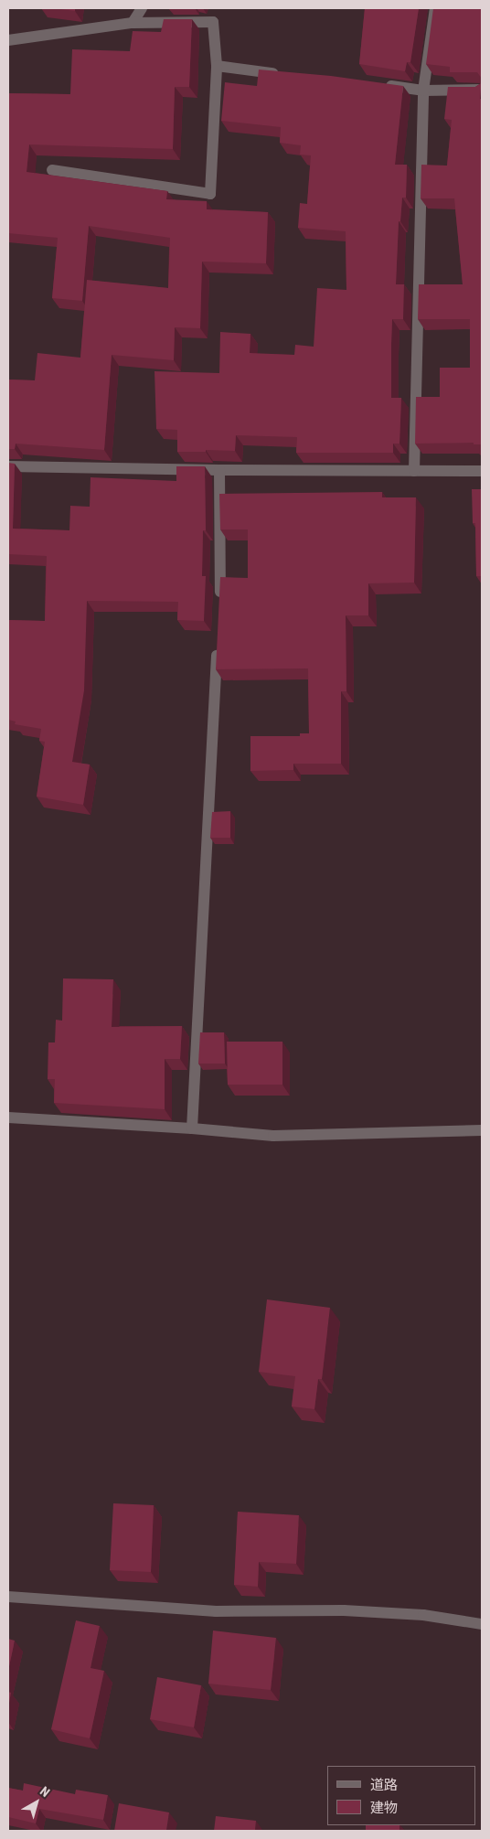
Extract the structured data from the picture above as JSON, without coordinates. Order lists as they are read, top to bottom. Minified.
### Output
{"legend":["道路","建物"],"north":"top right"}
